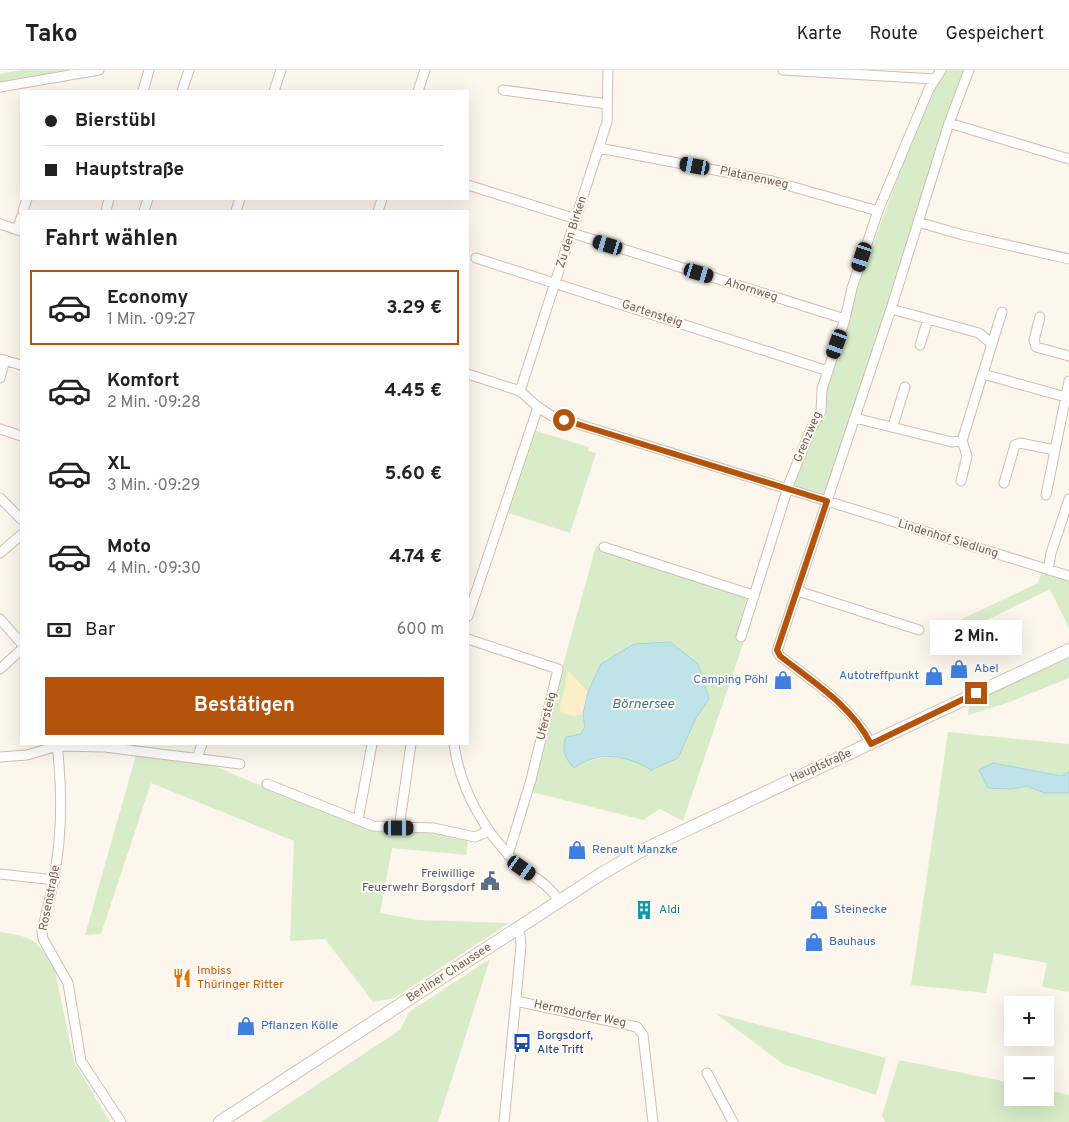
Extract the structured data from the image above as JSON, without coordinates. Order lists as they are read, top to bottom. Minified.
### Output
{"streets":{"main road":["Hauptstraße","Berliner Chaussee"],"street":["Platanenweg","Zu den Birken","Ahornweg","Gartensteig","Grenzweg","Lindenhof Siedlung","Ufersteig","Rosenstraße","Hermsdorfer Weg"]},"crossings":[["Platanenweg","Zu den Birken"],["Platanenweg","Grenzweg"],["Zu den Birken","Ahornweg"],["Zu den Birken","Gartensteig"],["Zu den Birken","Lindenhof Siedlung"],["Ahornweg","Grenzweg"],["Gartensteig","Grenzweg"],["Grenzweg","Lindenhof Siedlung"],["Hauptstraße","Berliner Chaussee"]],"water":["Börnersee"],"places":{"shop":["Abel","Autotreffpunkt","Camping Pöhl","Renault Manzke","Steinecke","Bauhaus","Pflanzen Kölle"],"public building":["Freiwillige Feuerwehr Borgsdorf"],"building":["Aldi"],"restaurant":["Imbiss Thüringer Ritter"],"bus stop":["Borgsdorf, Alte Trift"]},"page":{"header":"Tako","nav":["Karte","Route","Gespeichert"],"banner":["Bierstübl","Hauptstraße"],"heading":"Fahrt wählen","list":[{"name":"Economy","note":"1 Min. · 09:27","value":"3.29 €"},{"name":"Komfort","note":"2 Min. · 09:28","value":"4.45 €"},{"name":"XL","note":"3 Min. · 09:29","value":"5.60 €"},{"name":"Moto","note":"4 Min. · 09:30","value":"4.74 €"}],"pay":["Bar","600 m"],"bubble":"2 Min.","buttons":"Bestätigen","map_buttons":["+","−"]}}
